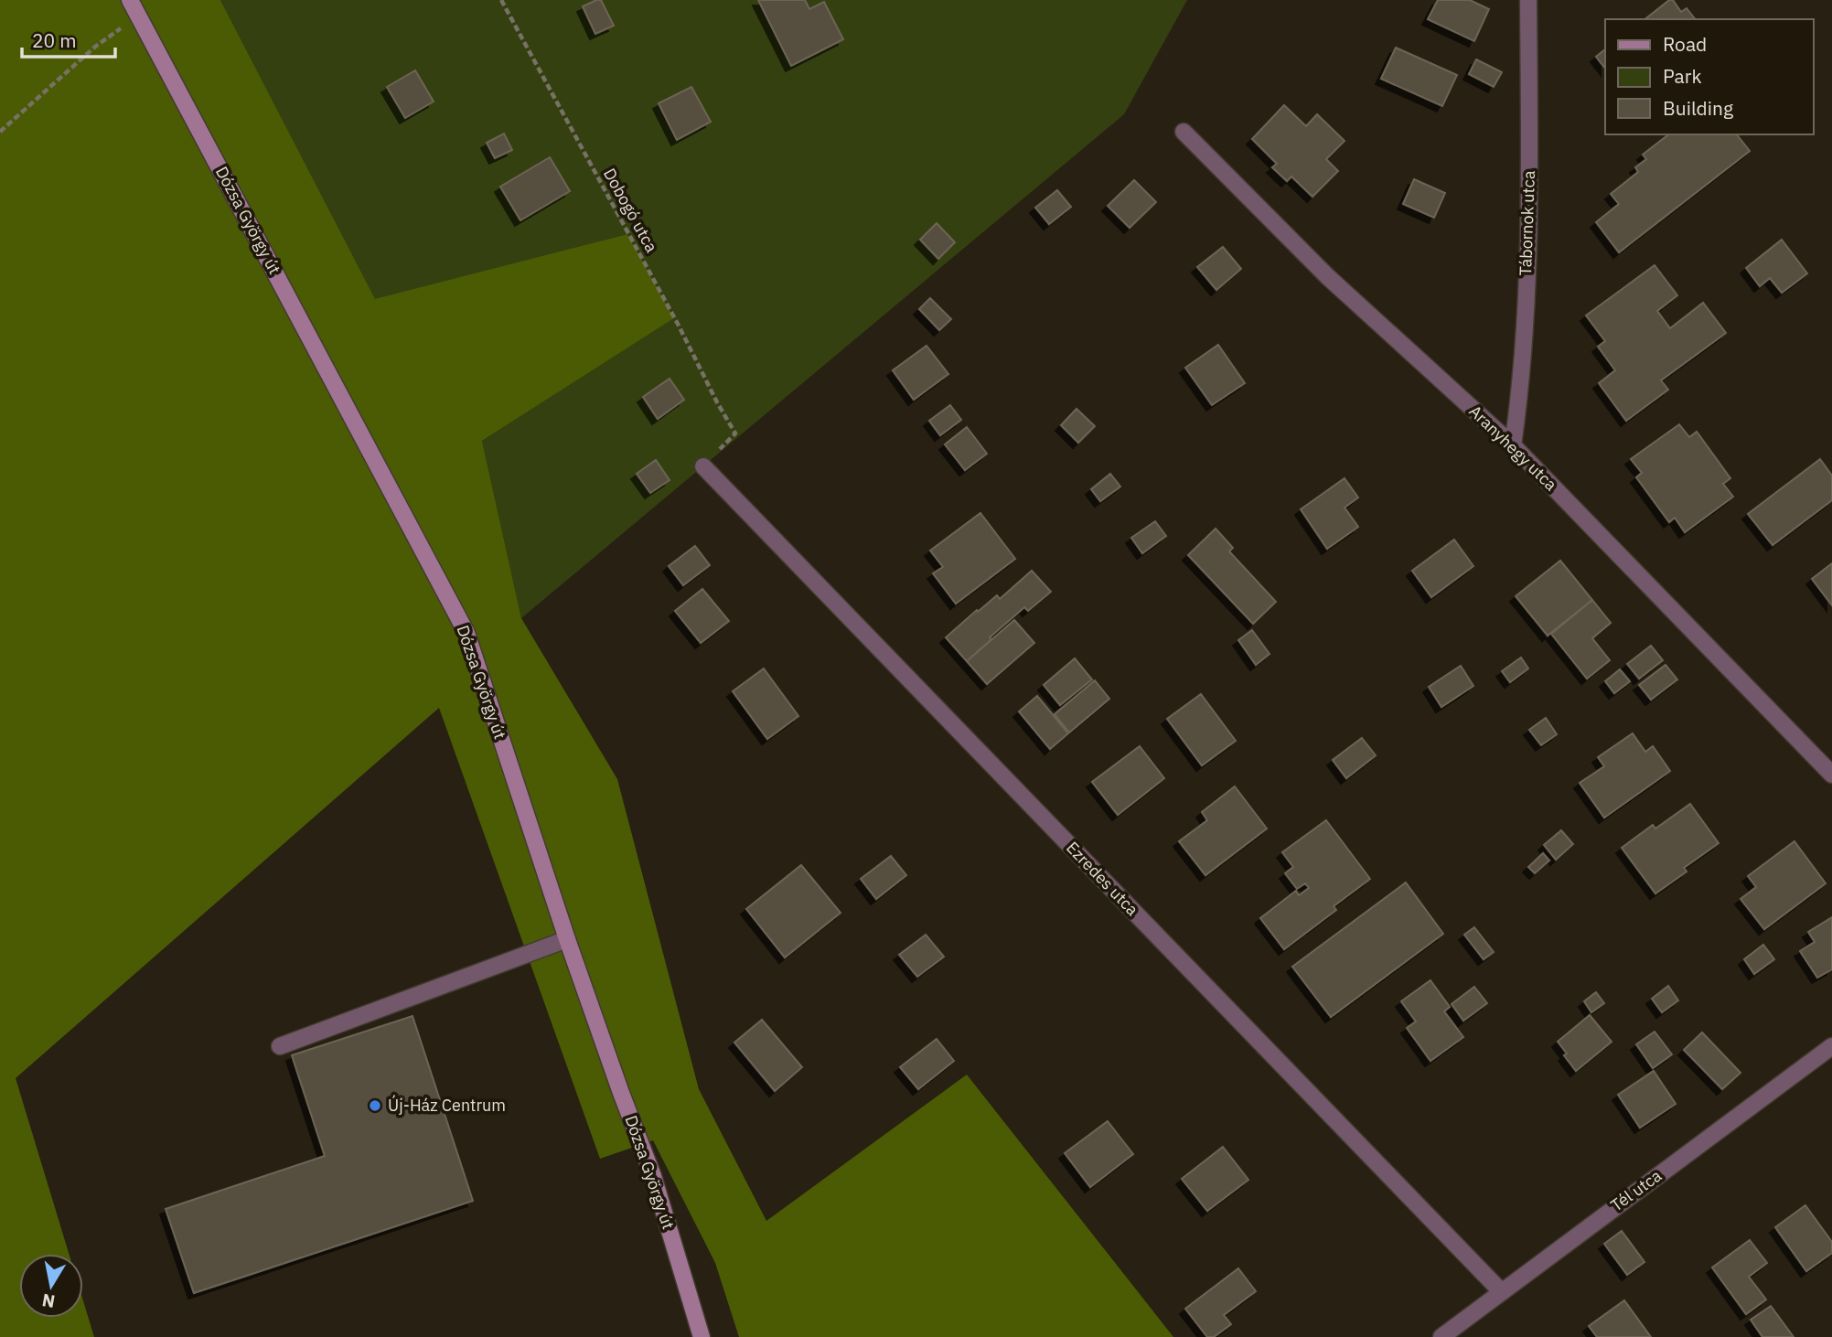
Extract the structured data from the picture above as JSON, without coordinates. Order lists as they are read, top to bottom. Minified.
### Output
{"streets":{"main road":["Dózsa György út"],"street":["Tábornok utca","Aranyhegy utca","Ezredes utca","Tél utca"],"path":["Dobogó utca"]},"crossings":[["Tábornok utca","Aranyhegy utca"],["Ezredes utca","Tél utca"]],"places":["Új-Ház Centrum"],"legend":["Road","Park","Building"],"scale_bar":"20 m","north":"bottom"}
